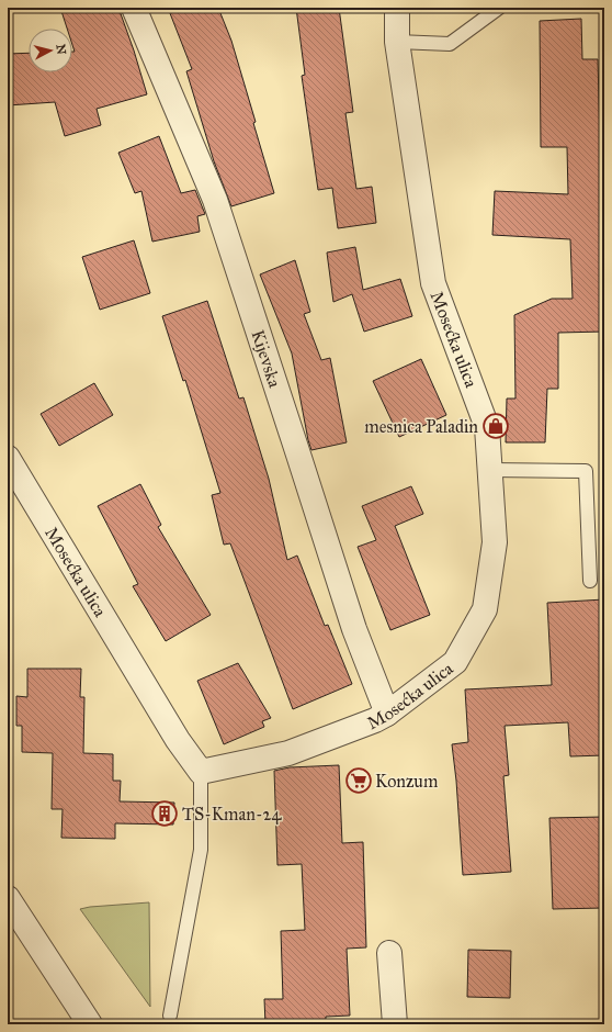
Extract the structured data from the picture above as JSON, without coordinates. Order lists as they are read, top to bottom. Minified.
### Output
{"streets":{"street":["Mosećka ulica","Kijevska"]},"crossings":[["Mosećka ulica","Kijevska"]],"places":{"shop":["mesnica Paladin"],"supermarket":["Konzum"],"building":["TS-Kman-24"]},"north":"right"}
